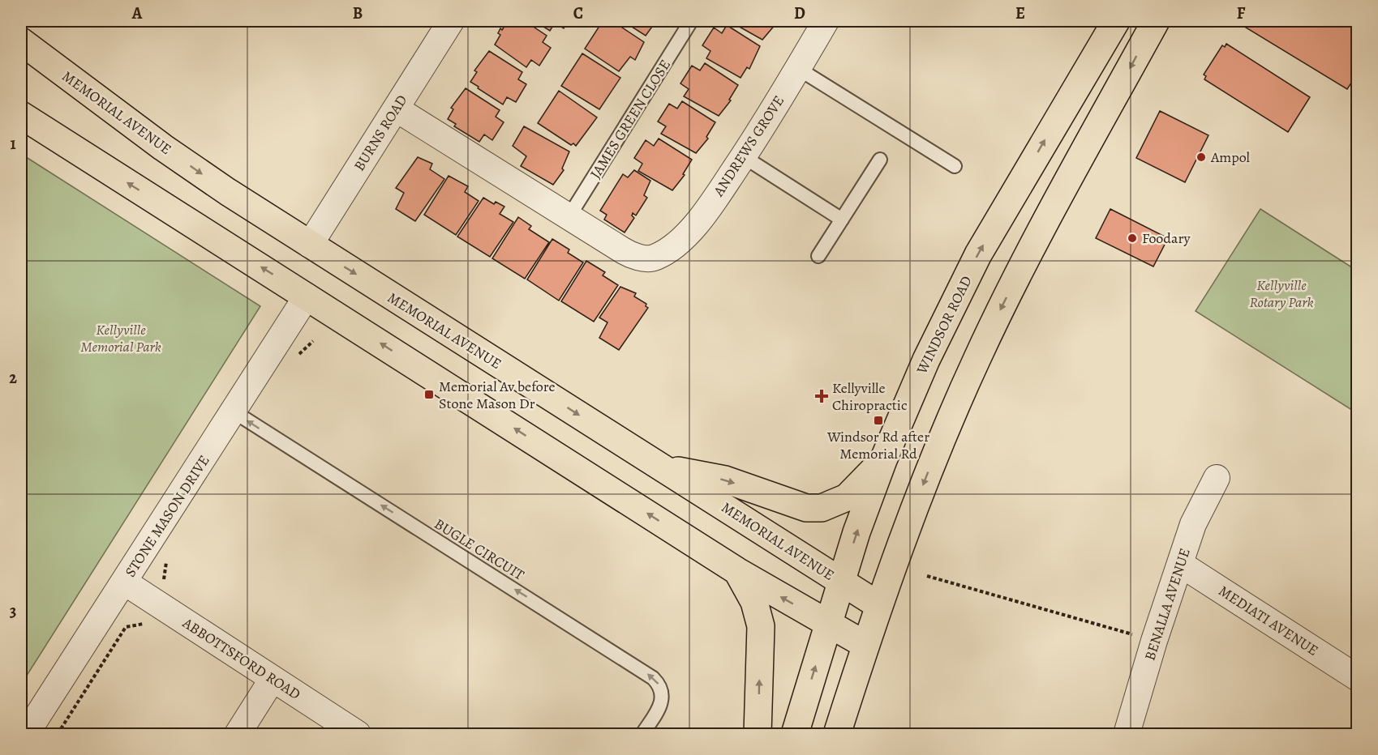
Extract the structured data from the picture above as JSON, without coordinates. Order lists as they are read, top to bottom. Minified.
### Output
{"streets":{"main road":["MEMORIAL AVENUE","WINDSOR ROAD"],"street":["BURNS ROAD","ANDREWS GROVE","STONE MASON DRIVE","BENALLA AVENUE","MEDIATI AVENUE","ABBOTTSFORD ROAD"],"lane":["JAMES GREEN CLOSE","BUGLE CIRCUIT"]},"crossings":[["MEMORIAL AVENUE","BURNS ROAD"],["MEMORIAL AVENUE","WINDSOR ROAD"],["JAMES GREEN CLOSE","ANDREWS GROVE"],["STONE MASON DRIVE","BUGLE CIRCUIT"],["STONE MASON DRIVE","ABBOTTSFORD ROAD"],["BENALLA AVENUE","MEDIATI AVENUE"]],"one_way":["BUGLE CIRCUIT"],"parks":["Kellyville Rotary Park","Kellyville Memorial Park"],"places":{"other":["Ampol","Foodary"],"transit":["Memorial Av before Stone Mason Dr","Windsor Rd after Memorial Rd"],"health":["Kellyville Chiropractic"]},"grid":{"columns":["A","B","C","D","E","F"],"rows":["1","2","3"]}}
